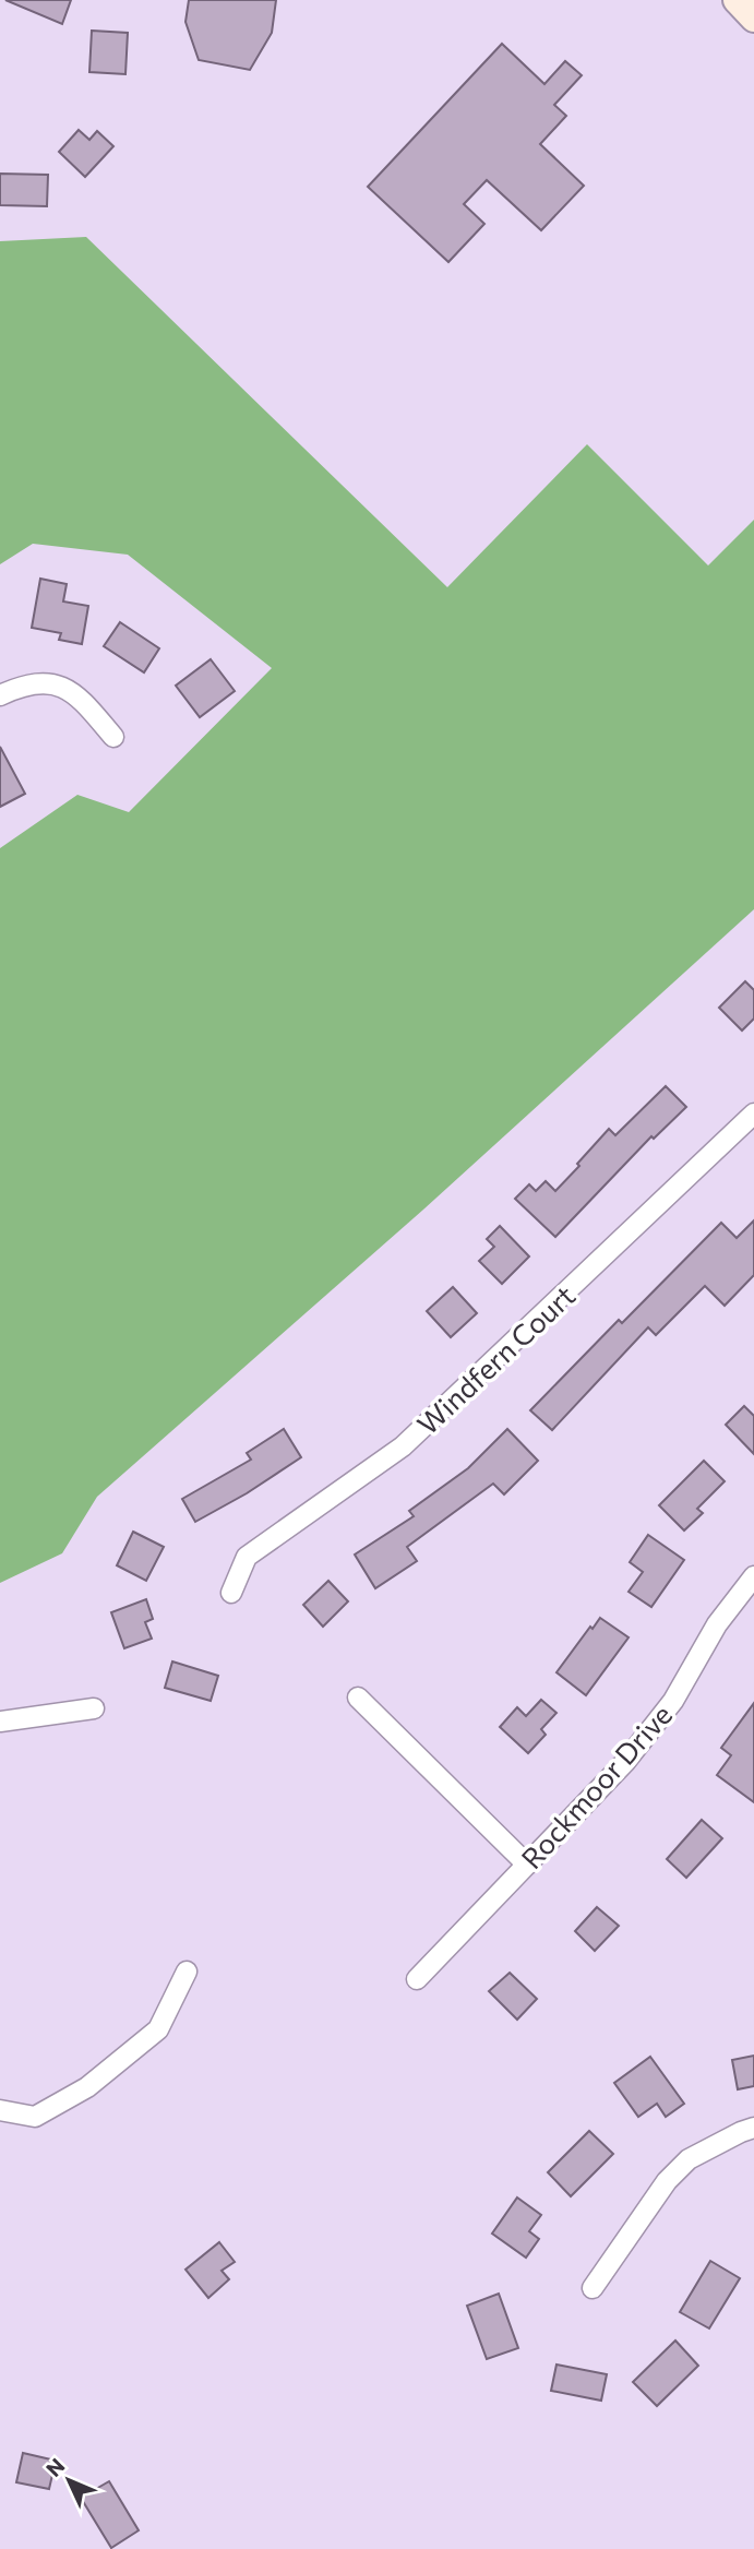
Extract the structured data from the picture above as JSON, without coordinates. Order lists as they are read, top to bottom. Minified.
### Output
{"streets":{"street":["Windfern Court","Rockmoor Drive"]},"north":"top left"}
